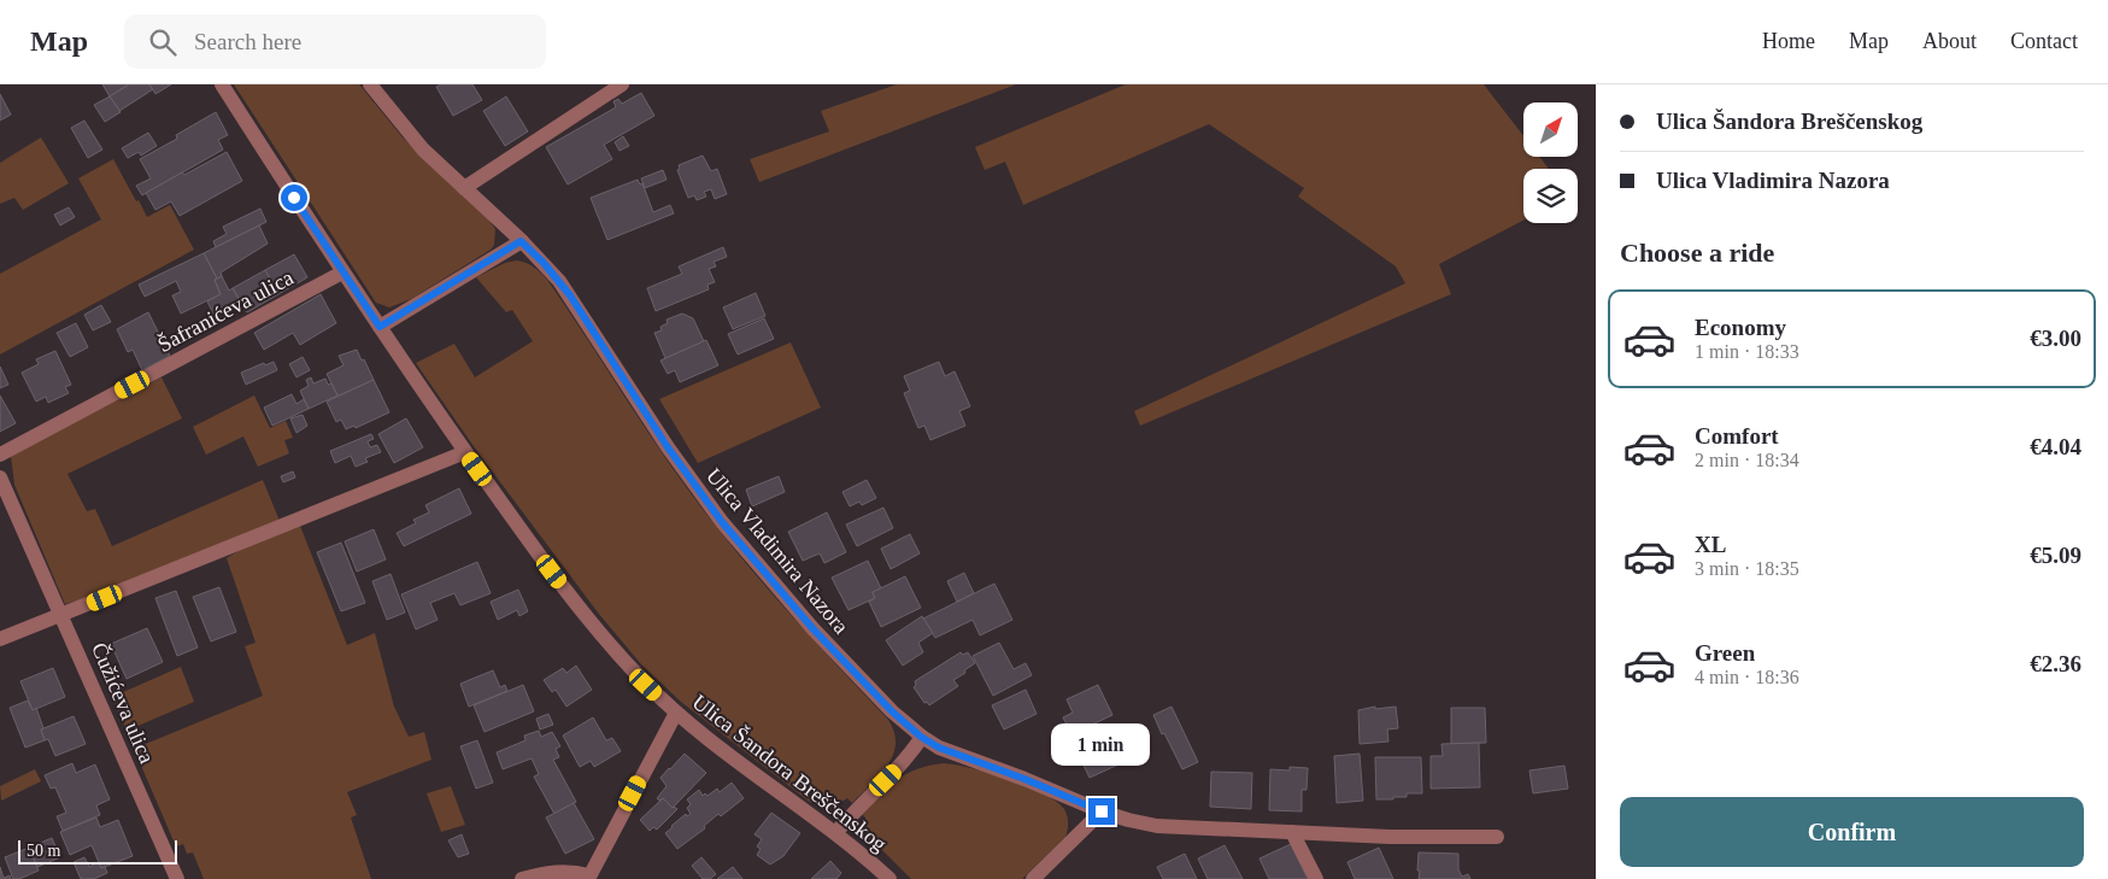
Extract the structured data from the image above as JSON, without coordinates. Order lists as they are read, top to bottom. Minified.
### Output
{"streets":{"street":["Šafranićeva ulica","Ulica Vladimira Nazora","Čužićeva ulica","Ulica Šandora Breščenskog"]},"crossings":[["Šafranićeva ulica","Ulica Šandora Breščenskog"]],"scale_bar":"50 m","north":"top right","page":{"header":"Map","search":"Search here","nav":["Home","Map","About","Contact"],"banner":["Ulica Šandora Breščenskog","Ulica Vladimira Nazora"],"heading":"Choose a ride","list":[{"name":"Economy","note":"1 min · 18:33","value":"€3.00"},{"name":"Comfort","note":"2 min · 18:34","value":"€4.04"},{"name":"XL","note":"3 min · 18:35","value":"€5.09"},{"name":"Green","note":"4 min · 18:36","value":"€2.36"}],"bubble":"1 min","buttons":"Confirm","scale":"50 m"}}
